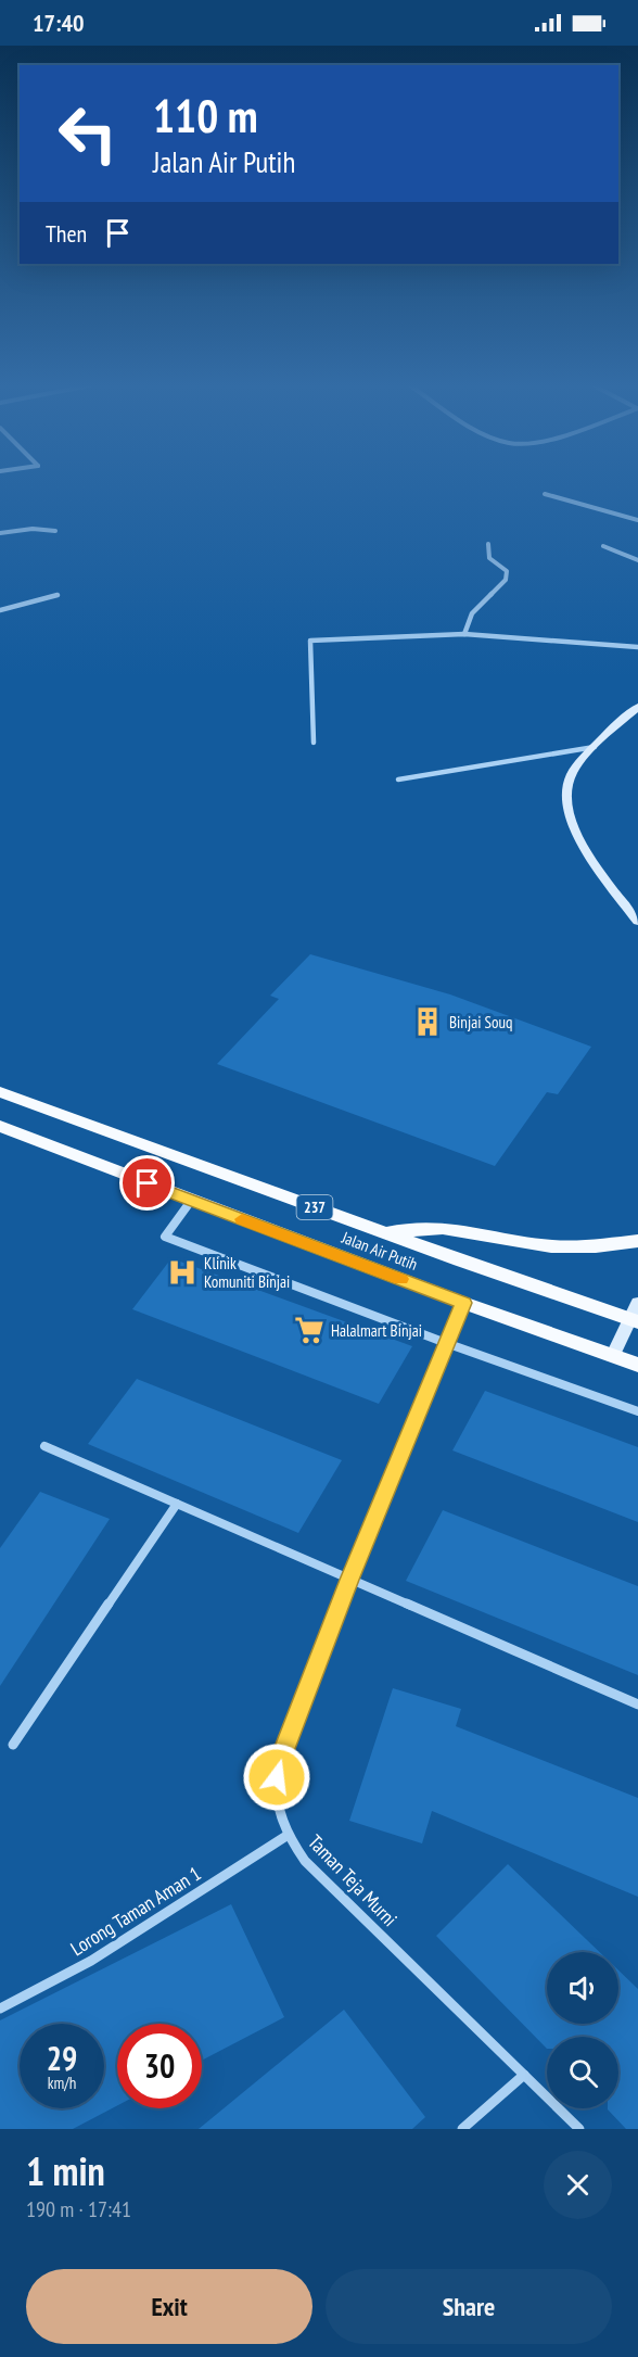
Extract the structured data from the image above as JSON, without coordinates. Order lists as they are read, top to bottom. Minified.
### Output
{"streets":{"main road":["237","Jalan Air Putih"],"street":["Taman Teja Murni","Lorong Taman Aman 1"]},"crossings":[["Jalan Air Putih","Taman Teja Murni"],["Taman Teja Murni","Lorong Taman Aman 1"]],"places":{"building":["Binjai Souq"],"hospital":["Klinik Komuniti Binjai"],"supermarket":["Halalmart Binjai"]},"page":{"status":"17:40","turn":["110 m","Jalan Air Putih"],"then":"Then","speed":"29 km/h","limit":"30","heading":["1 min","190 m · 17:41"],"buttons":["Exit","Share"]}}
